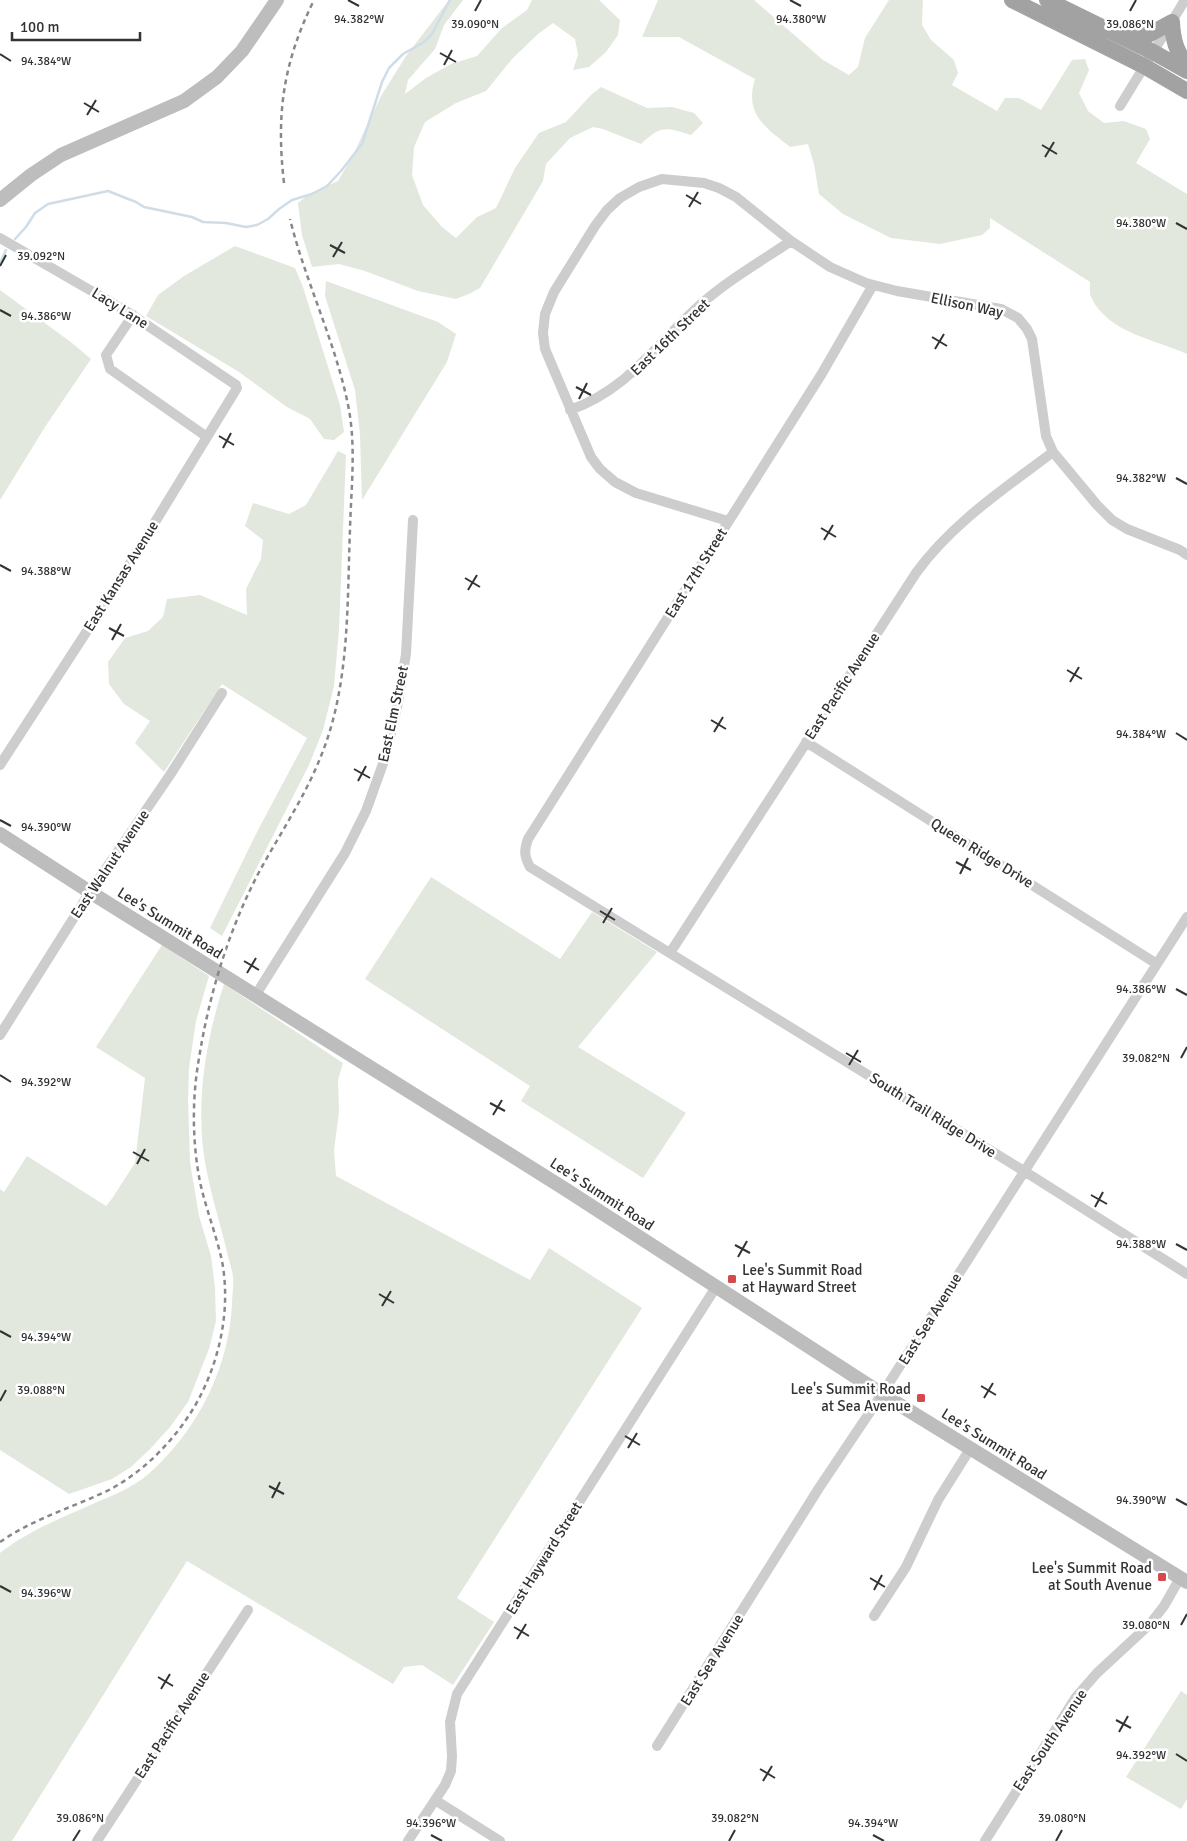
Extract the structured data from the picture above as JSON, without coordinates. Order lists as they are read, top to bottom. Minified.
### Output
{"streets":{"main road":["Lee's Summit Road"],"street":["Ellison Way","Lacy Lane","East 16th Street","East 17th Street","East Kansas Avenue","East Pacific Avenue","East Elm Street","Queen Ridge Drive","East Walnut Avenue","South Trail Ridge Drive","East Sea Avenue","East Hayward Street","East South Avenue"]},"crossings":[["Ellison Way","East 16th Street"],["Ellison Way","East 17th Street"],["Ellison Way","East Pacific Avenue"],["Lacy Lane","East Kansas Avenue"],["East 17th Street","South Trail Ridge Drive"],["East Pacific Avenue","Queen Ridge Drive"],["East Pacific Avenue","South Trail Ridge Drive"],["East Elm Street","Lee's Summit Road"],["Queen Ridge Drive","East Sea Avenue"],["East Walnut Avenue","Lee's Summit Road"],["Lee's Summit Road","East Sea Avenue"],["Lee's Summit Road","East Hayward Street"],["Lee's Summit Road","East South Avenue"],["South Trail Ridge Drive","East Sea Avenue"]],"places":{"transit":["Lee's Summit Road at Hayward Street","Lee's Summit Road at Sea Avenue","Lee's Summit Road at South Avenue"]},"scale_bar":"100 m","coordinates":["94.382°W","94.380°W","39.090°N","39.086°N","94.384°W","39.092°N","94.386°W","94.388°W","94.390°W","39.082°N","94.392°W","94.394°W","39.088°N","94.396°W","39.080°N"]}
